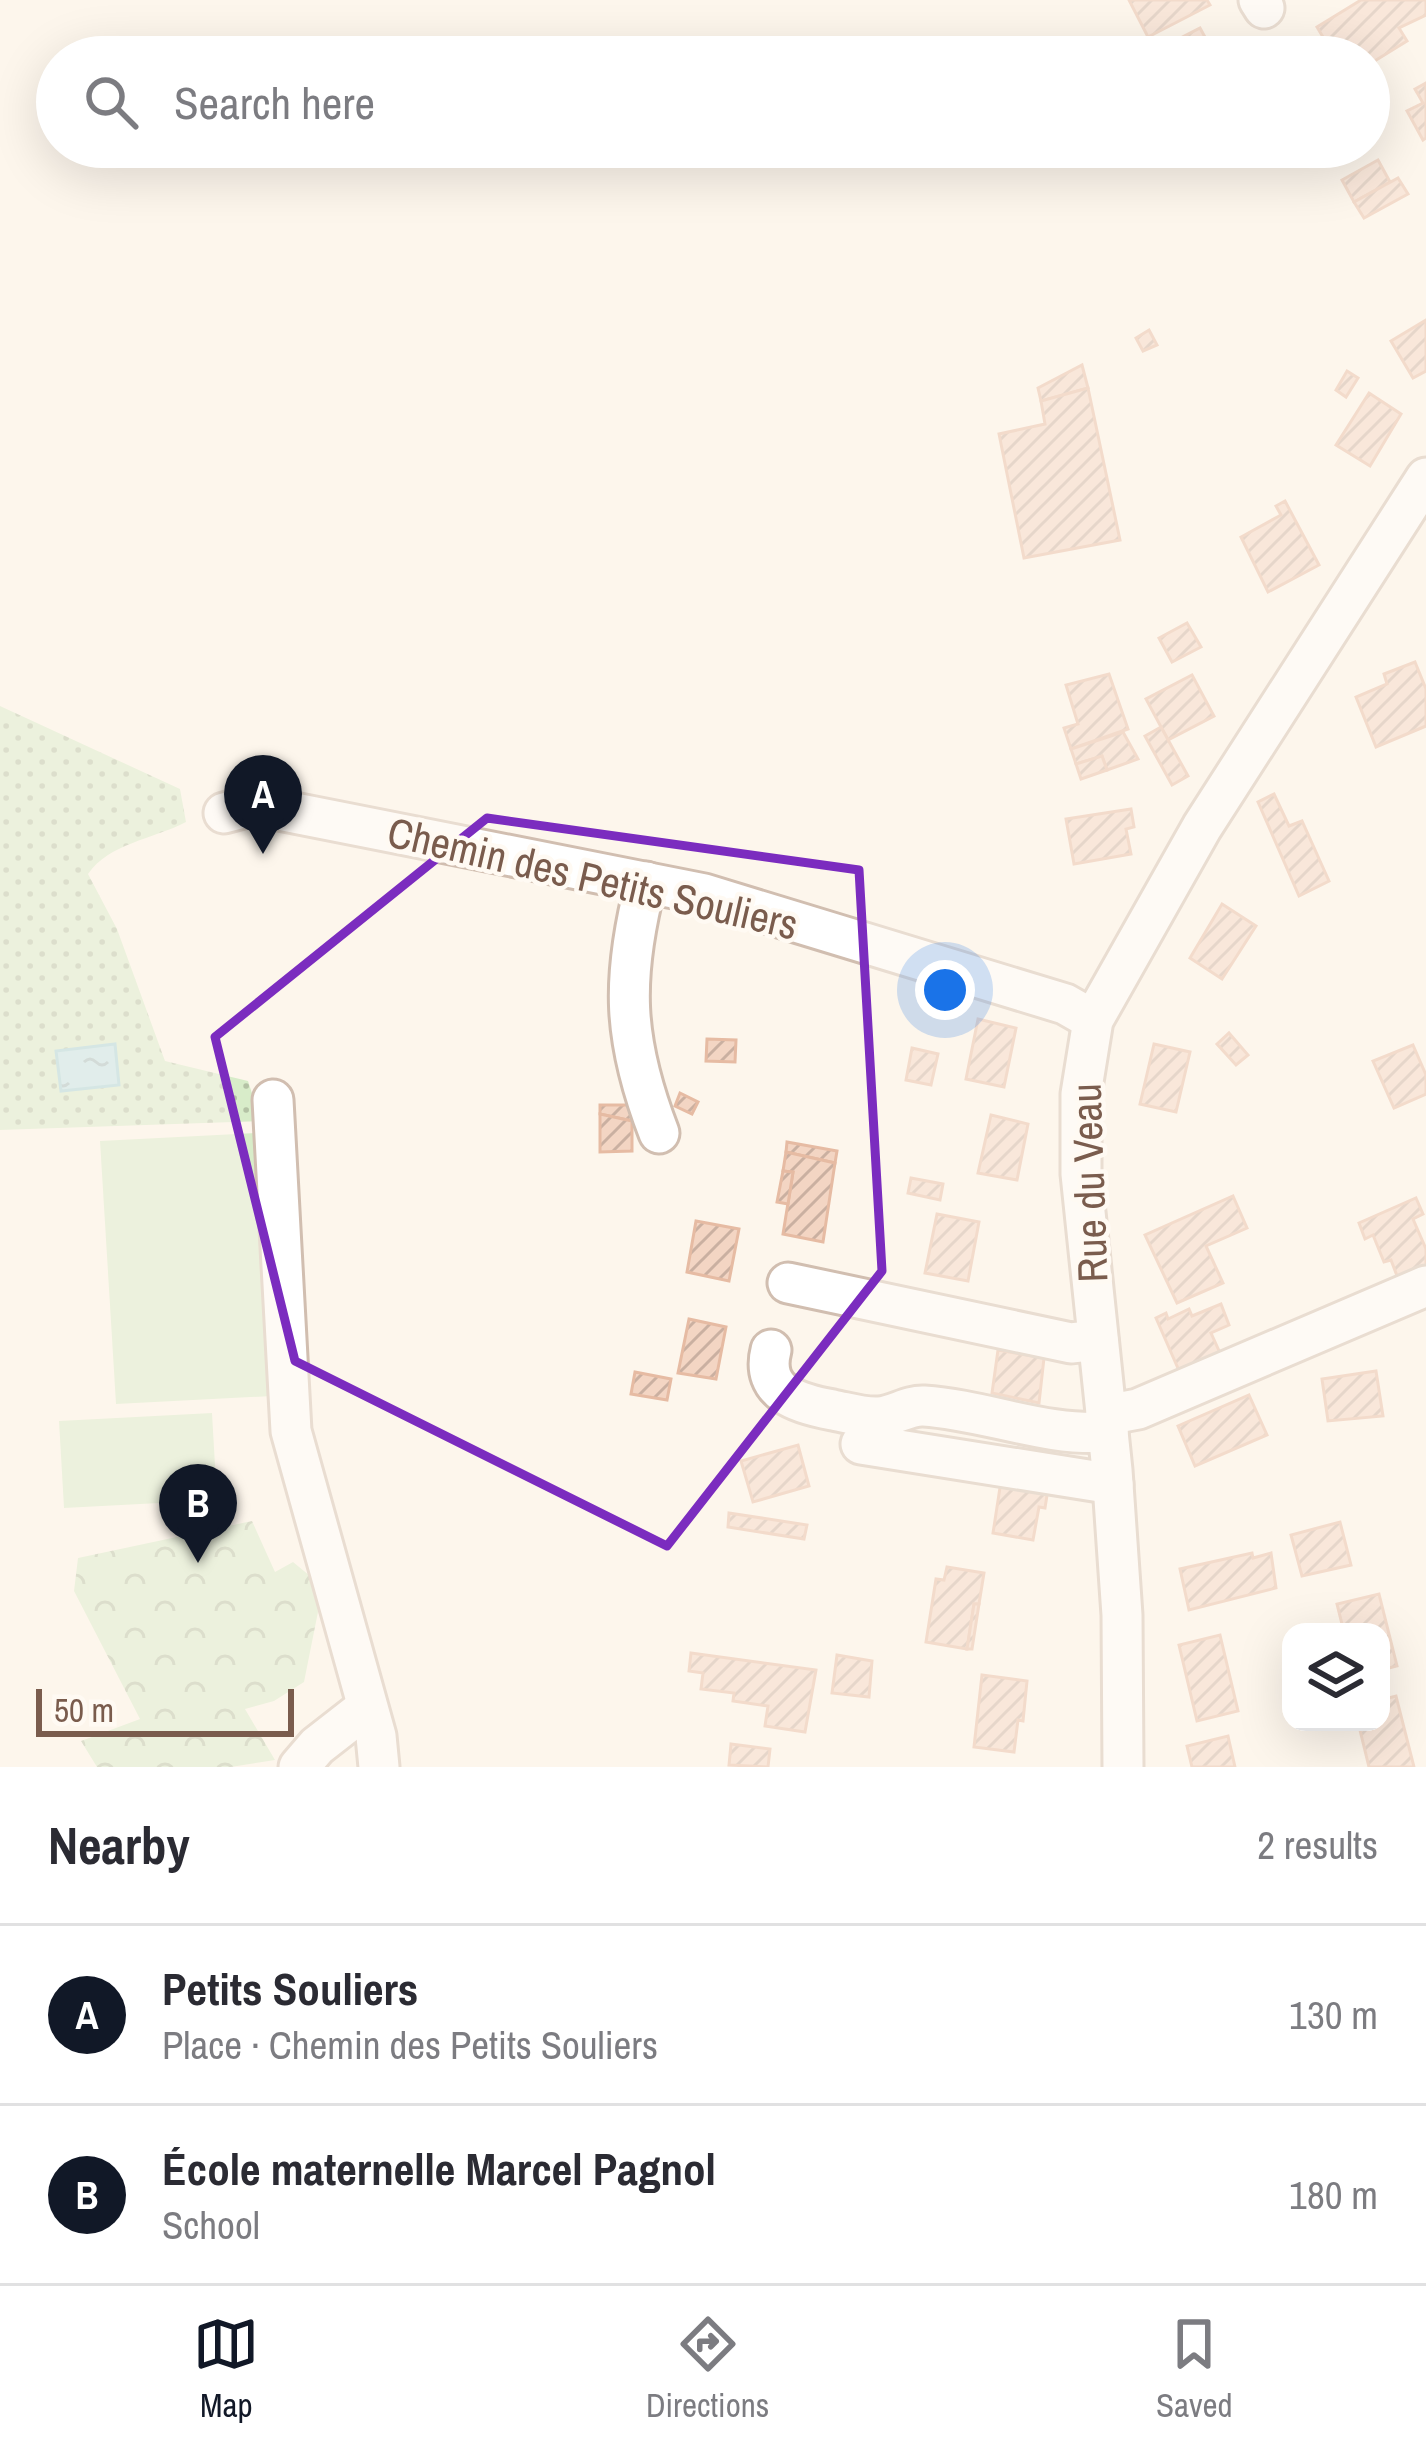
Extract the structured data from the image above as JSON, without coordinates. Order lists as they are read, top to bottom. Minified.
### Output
{"streets":{"street":["Chemin des Petits Souliers","Rue du Veau"]},"crossings":[["Chemin des Petits Souliers","Rue du Veau"]],"scale_bar":"50 m","page":{"search":"Search here","pins":["A","B"],"scale":"50 m","heading":["Nearby","2 results"],"list":[{"mark":"A","name":"Petits Souliers","note":"Place · Chemin des Petits Souliers","value":"130 m"},{"mark":"B","name":"École maternelle Marcel Pagnol","note":"School","value":"180 m"}],"nav":["Map","Directions","Saved"]}}
